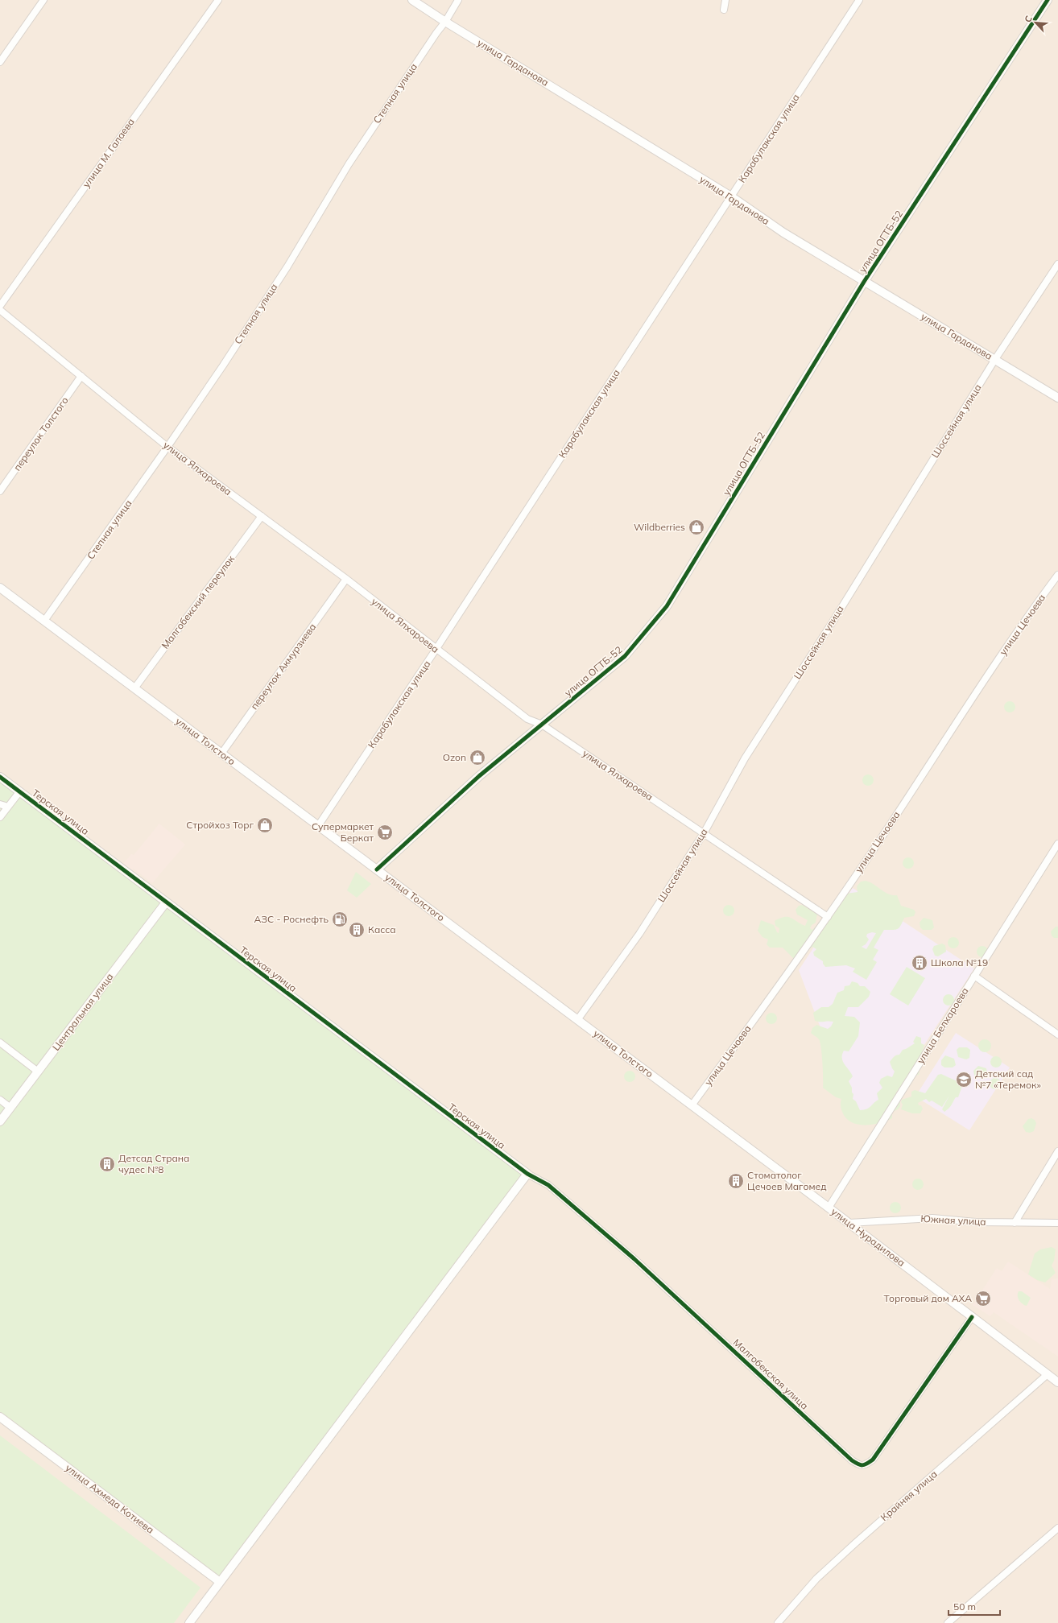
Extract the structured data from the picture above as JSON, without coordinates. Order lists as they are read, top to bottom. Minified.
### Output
{"streets":{"street":["улица Гарданова","Степная улица","Карабулакская улица","улица М. Галаева","улица ОГТБ-52","Шоссейная улица","переулок Толстого","улица Ялхароева","Малгобекский переулок","улица Цечоева","переулок Акмурзиева","улица Толстого","Терская улица","Центральная улица","улица Белхароева","Южная улица","улица Нурадилова","Малгобекская улица","Крайняя улица","улица Ахмеда Котиева"]},"crossings":[["улица Гарданова","Степная улица"],["улица Гарданова","Карабулакская улица"],["улица Гарданова","улица ОГТБ-52"],["улица Гарданова","Шоссейная улица"],["Степная улица","улица Ялхароева"],["Степная улица","улица Толстого"],["Карабулакская улица","улица Ялхароева"],["Карабулакская улица","улица Толстого"],["улица ОГТБ-52","улица Ялхароева"],["улица ОГТБ-52","улица Толстого"],["Шоссейная улица","улица Ялхароева"],["Шоссейная улица","улица Толстого"],["переулок Толстого","улица Ялхароева"],["улица Ялхароева","Малгобекский переулок"],["улица Ялхароева","улица Цечоева"],["улица Ялхароева","переулок Акмурзиева"],["Малгобекский переулок","улица Толстого"],["улица Цечоева","улица Толстого"],["переулок Акмурзиева","улица Толстого"],["улица Толстого","улица Белхароева"],["улица Толстого","улица Нурадилова"],["Терская улица","Центральная улица"],["Терская улица","Малгобекская улица"],["улица Белхароева","улица Нурадилова"],["Южная улица","улица Нурадилова"],["улица Нурадилова","Малгобекская улица"],["улица Нурадилова","Крайняя улица"]],"places":{"shop":["Wildberries","Ozon","Стройхоз Торг"],"supermarket":["Супермаркет Беркат","Торговый дом АХА"],"fuel station":["АЗС - Роснефть"],"building":["Касса","Школа №19","Детсад Страна чудес №8","Стоматолог Цечоев Магомед"],"school or university":["Детский сад №7 «Теремок»"]},"scale_bar":"50 m","north":"top left"}
